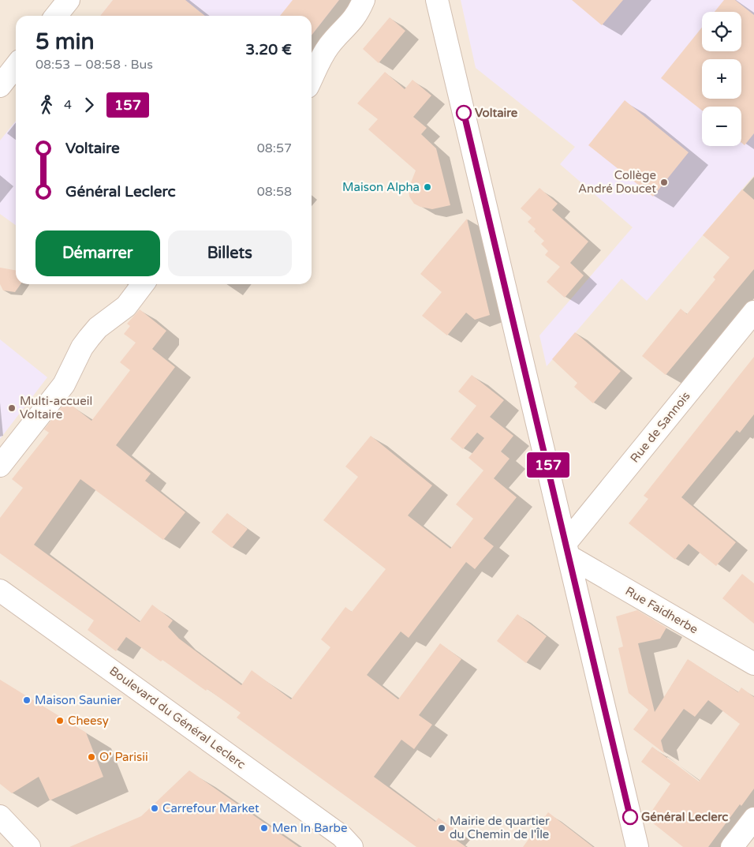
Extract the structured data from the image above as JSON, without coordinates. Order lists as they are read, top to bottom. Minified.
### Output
{"streets":{"street":["Rue de Sannois","Rue Faidherbe","Boulevard du Général Leclerc"]},"crossings":[["Rue de Sannois","Rue Faidherbe"]],"places":["Voltaire","Collège André Doucet","Maison Alpha","Multi-accueil Voltaire","Maison Saunier","Cheesy","O' Parisii","Carrefour Market","Général Leclerc","Men In Barbe","Mairie de quartier du Chemin de l'Île"],"lines":["bus line 157"],"page":{"on_map":"157","map_buttons":["+","−"],"heading":["5 min","08:53 – 08:58 · Bus","3.20 €"],"legs":["4","157"],"list":[{"name":"Voltaire","value":"08:57"},{"name":"Général Leclerc","value":"08:58"}],"buttons":["Démarrer","Billets"]}}
